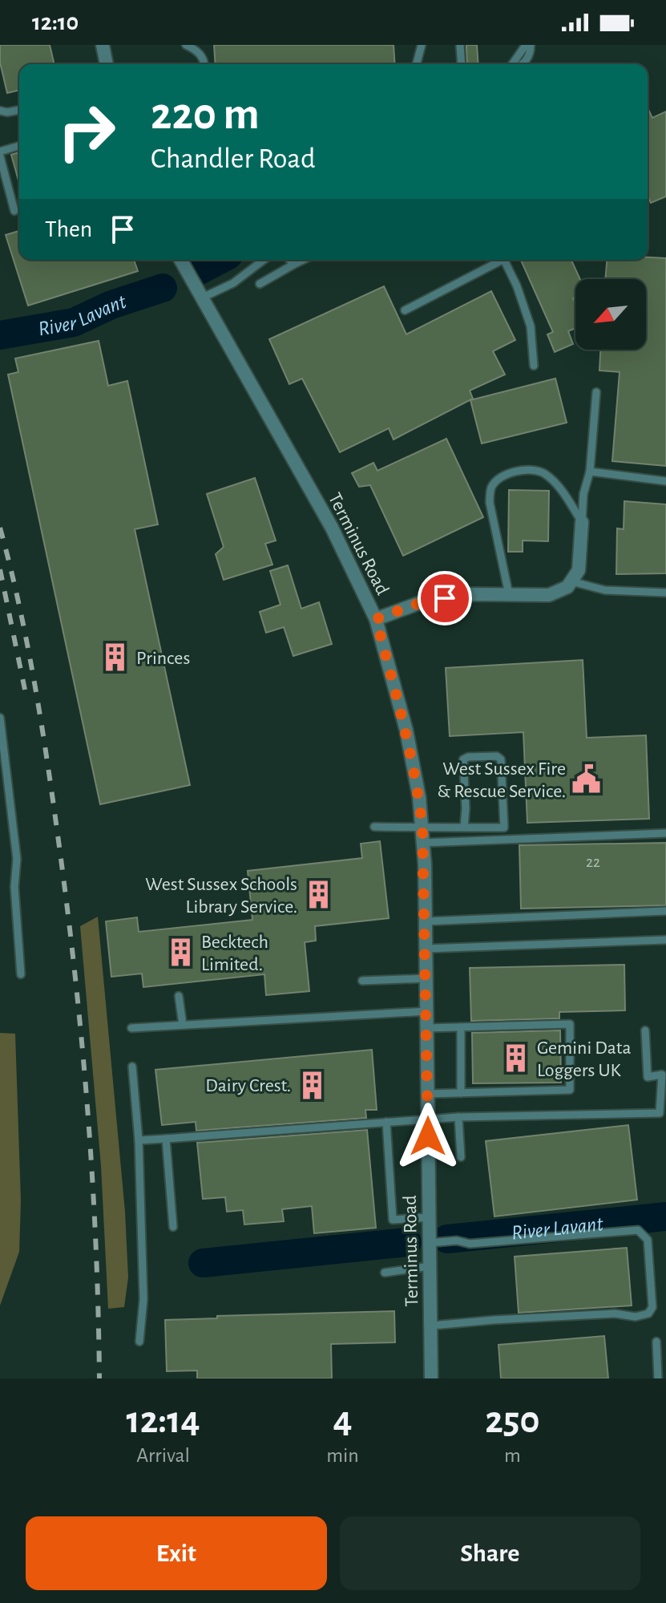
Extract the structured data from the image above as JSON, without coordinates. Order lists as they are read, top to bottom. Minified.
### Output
{"streets":{"street":["Terminus Road"]},"water":["River Lavant"],"places":{"building":["Princes","West Sussex Schools Library Service.","Becktech Limited.","Gemini Data Loggers UK","Dairy Crest."],"public building":["West Sussex Fire & Rescue Service."]},"house_numbers":["22"],"north":"bottom left","page":{"status":"12:10","turn":["220 m","Chandler Road"],"then":"Then","eta":["12:14","Arrival","4","min","250","m"],"buttons":["Exit","Share"]}}
